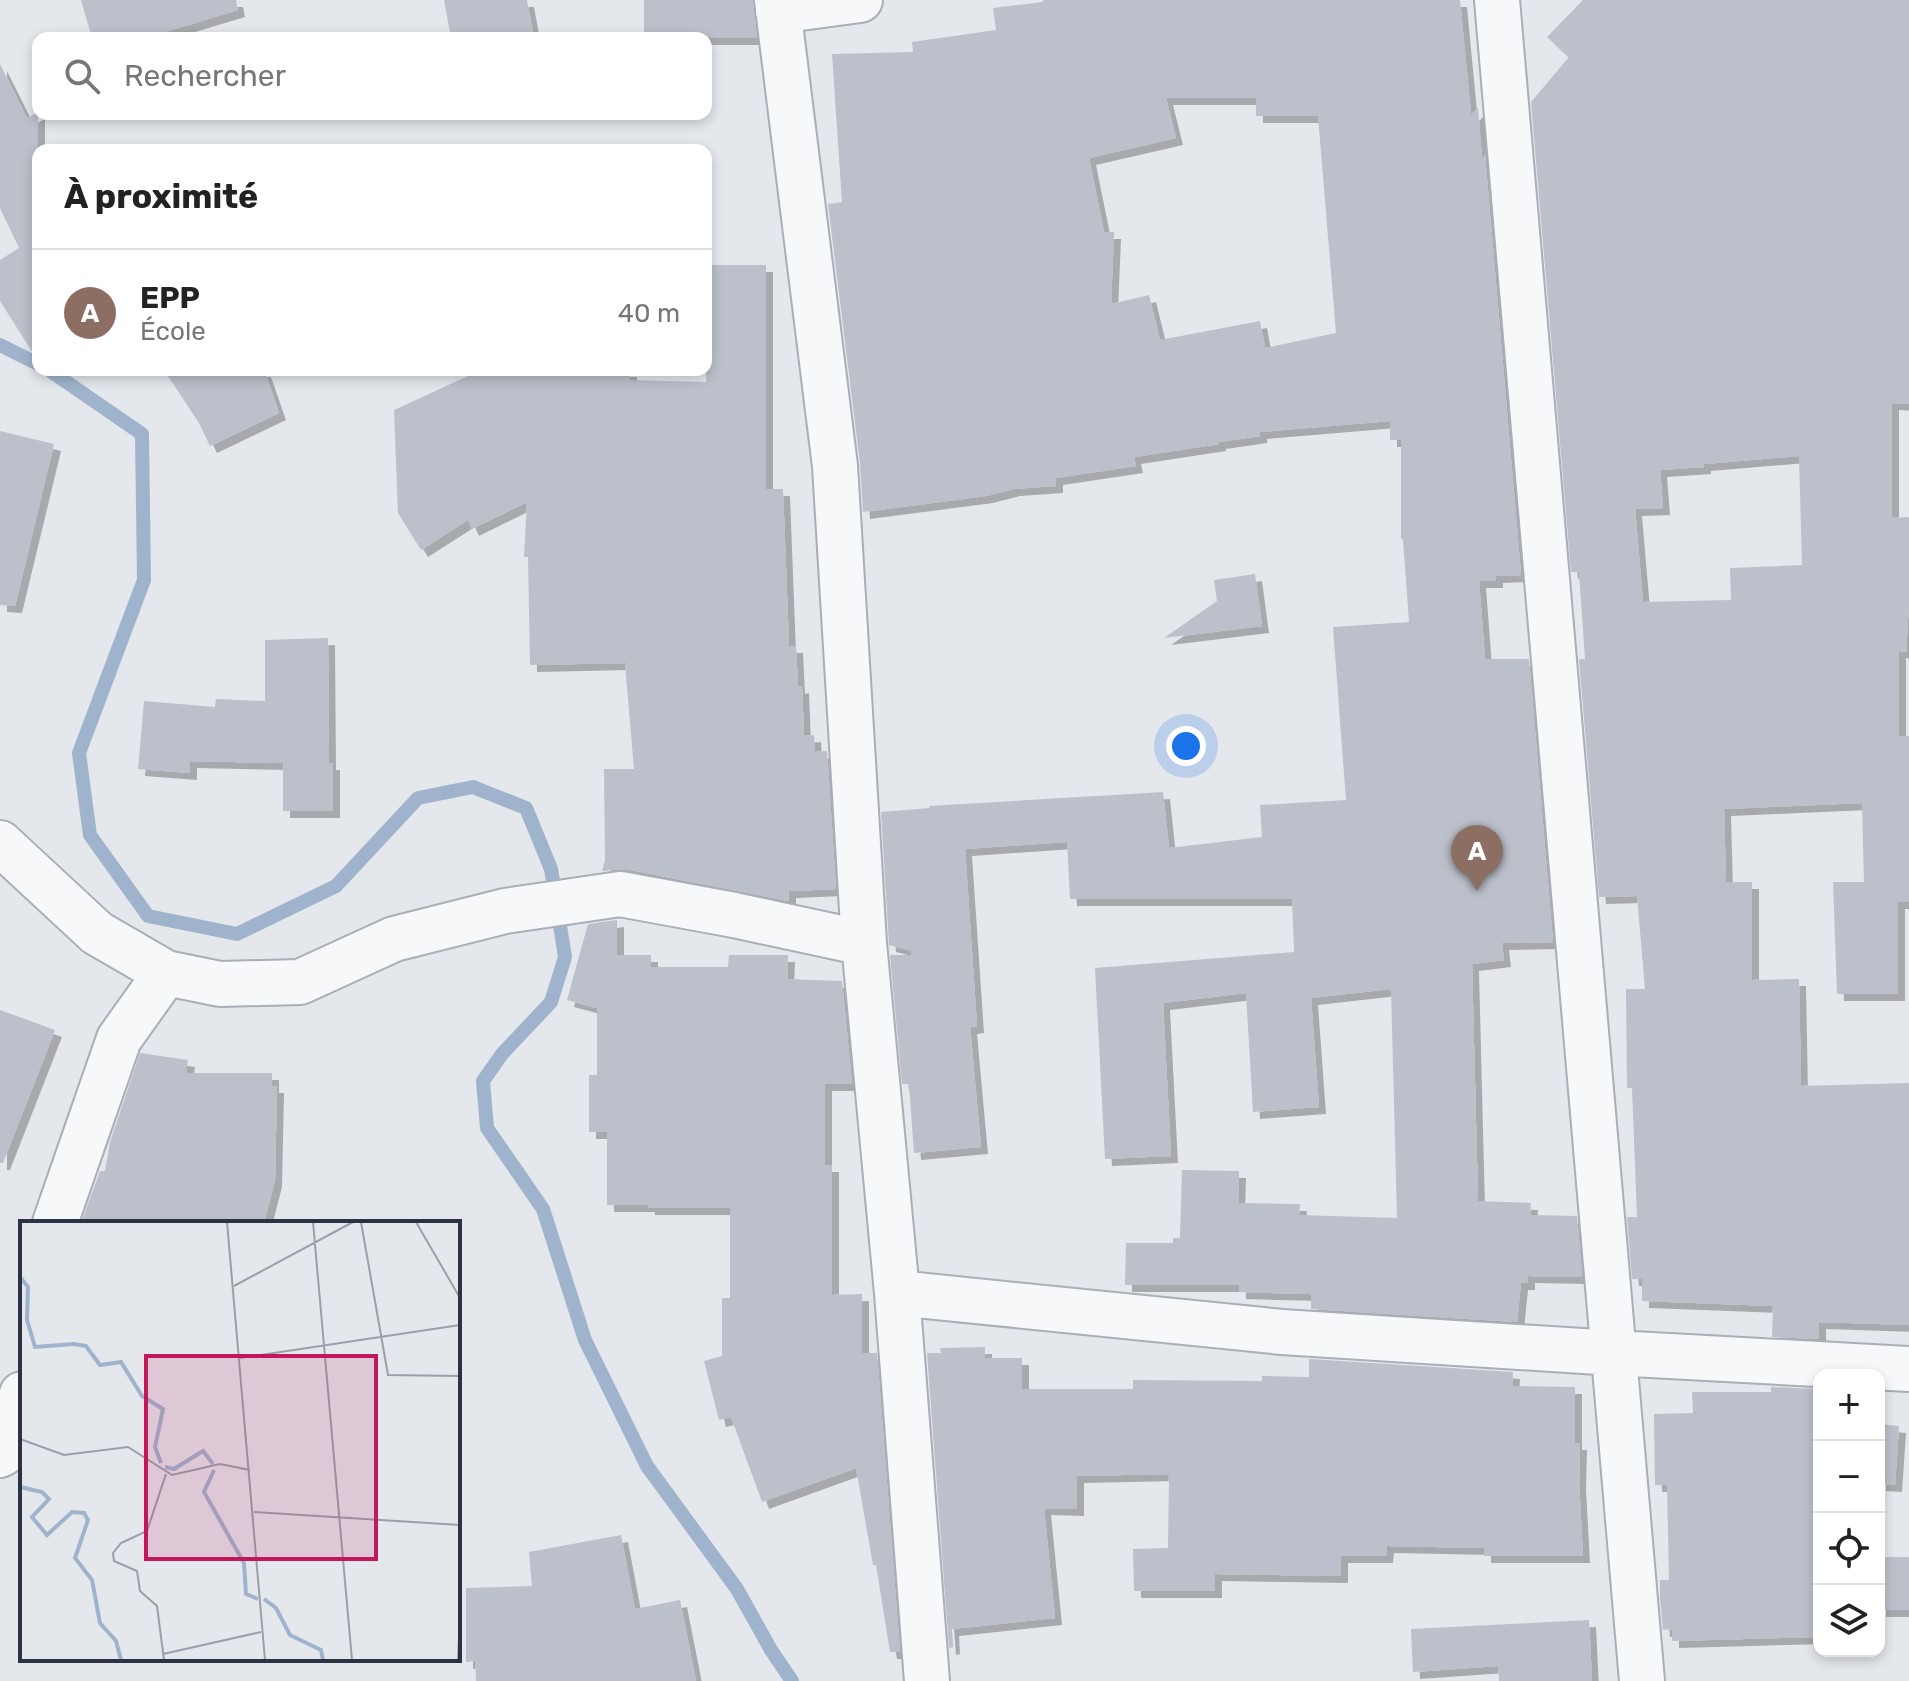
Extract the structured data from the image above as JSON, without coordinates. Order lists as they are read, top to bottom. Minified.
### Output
{"page":{"search":"Rechercher","heading":"À proximité","list":[{"mark":"A","name":"EPP","note":"École","value":"40 m"}],"pins":"A","map_buttons":["+","−"]}}
